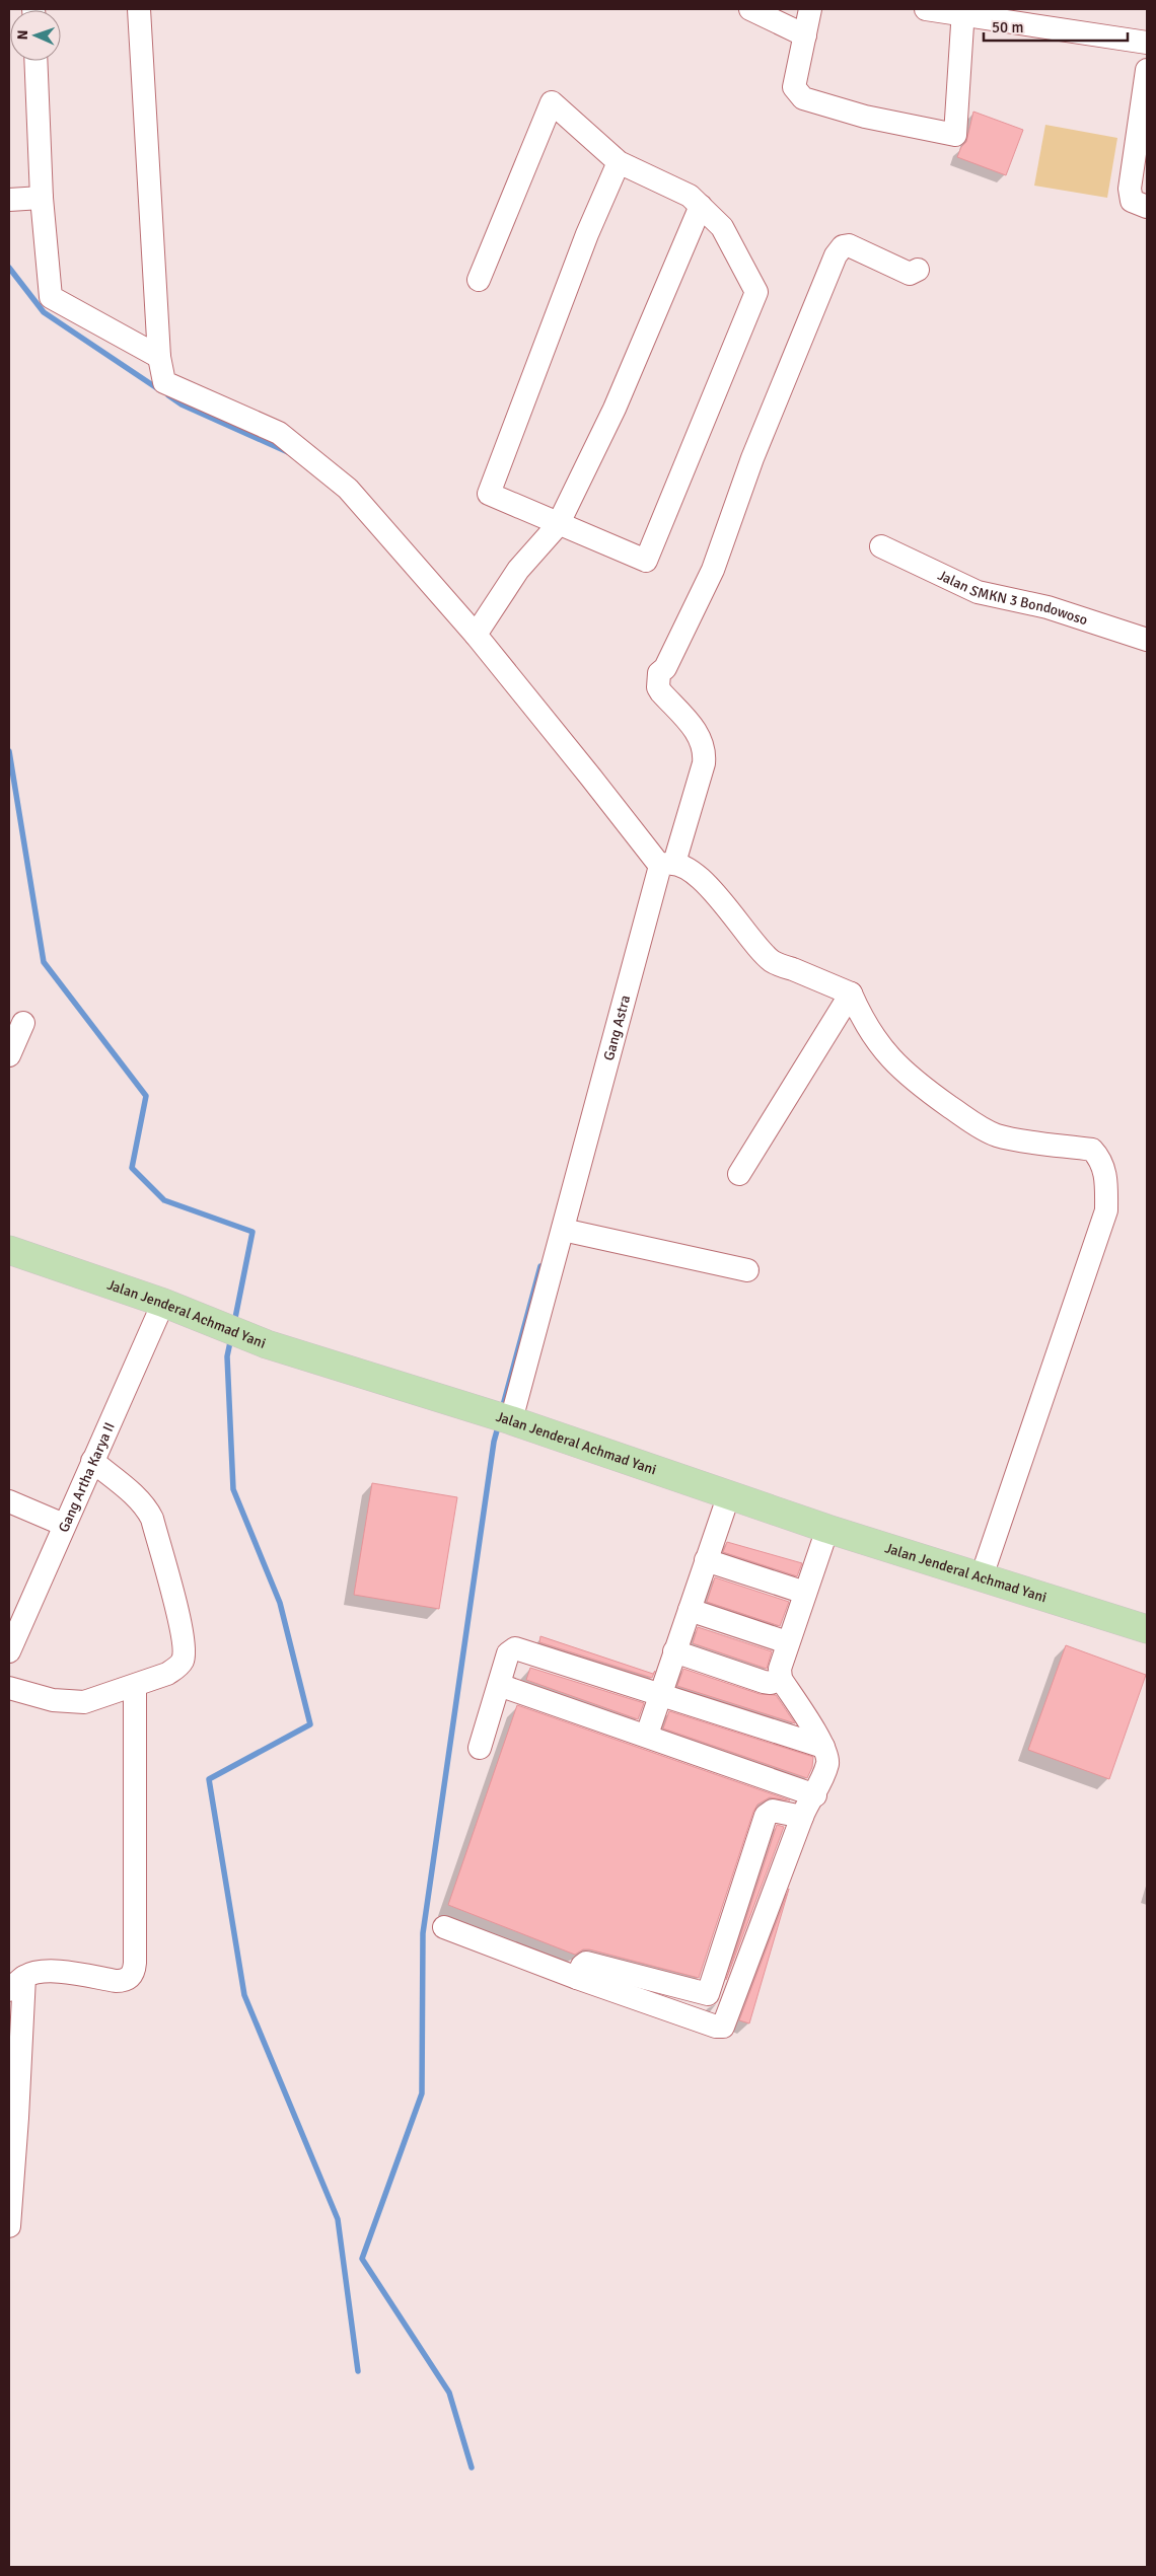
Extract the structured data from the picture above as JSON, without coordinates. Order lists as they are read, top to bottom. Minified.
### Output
{"streets":{"main road":["Jalan Jenderal Achmad Yani"],"street":["Jalan SMKN 3 Bondowoso","Gang Astra","Gang Artha Karya II"]},"crossings":[["Gang Astra","Jalan Jenderal Achmad Yani"],["Jalan Jenderal Achmad Yani","Gang Artha Karya II"]],"scale_bar":"50 m","north":"left"}
